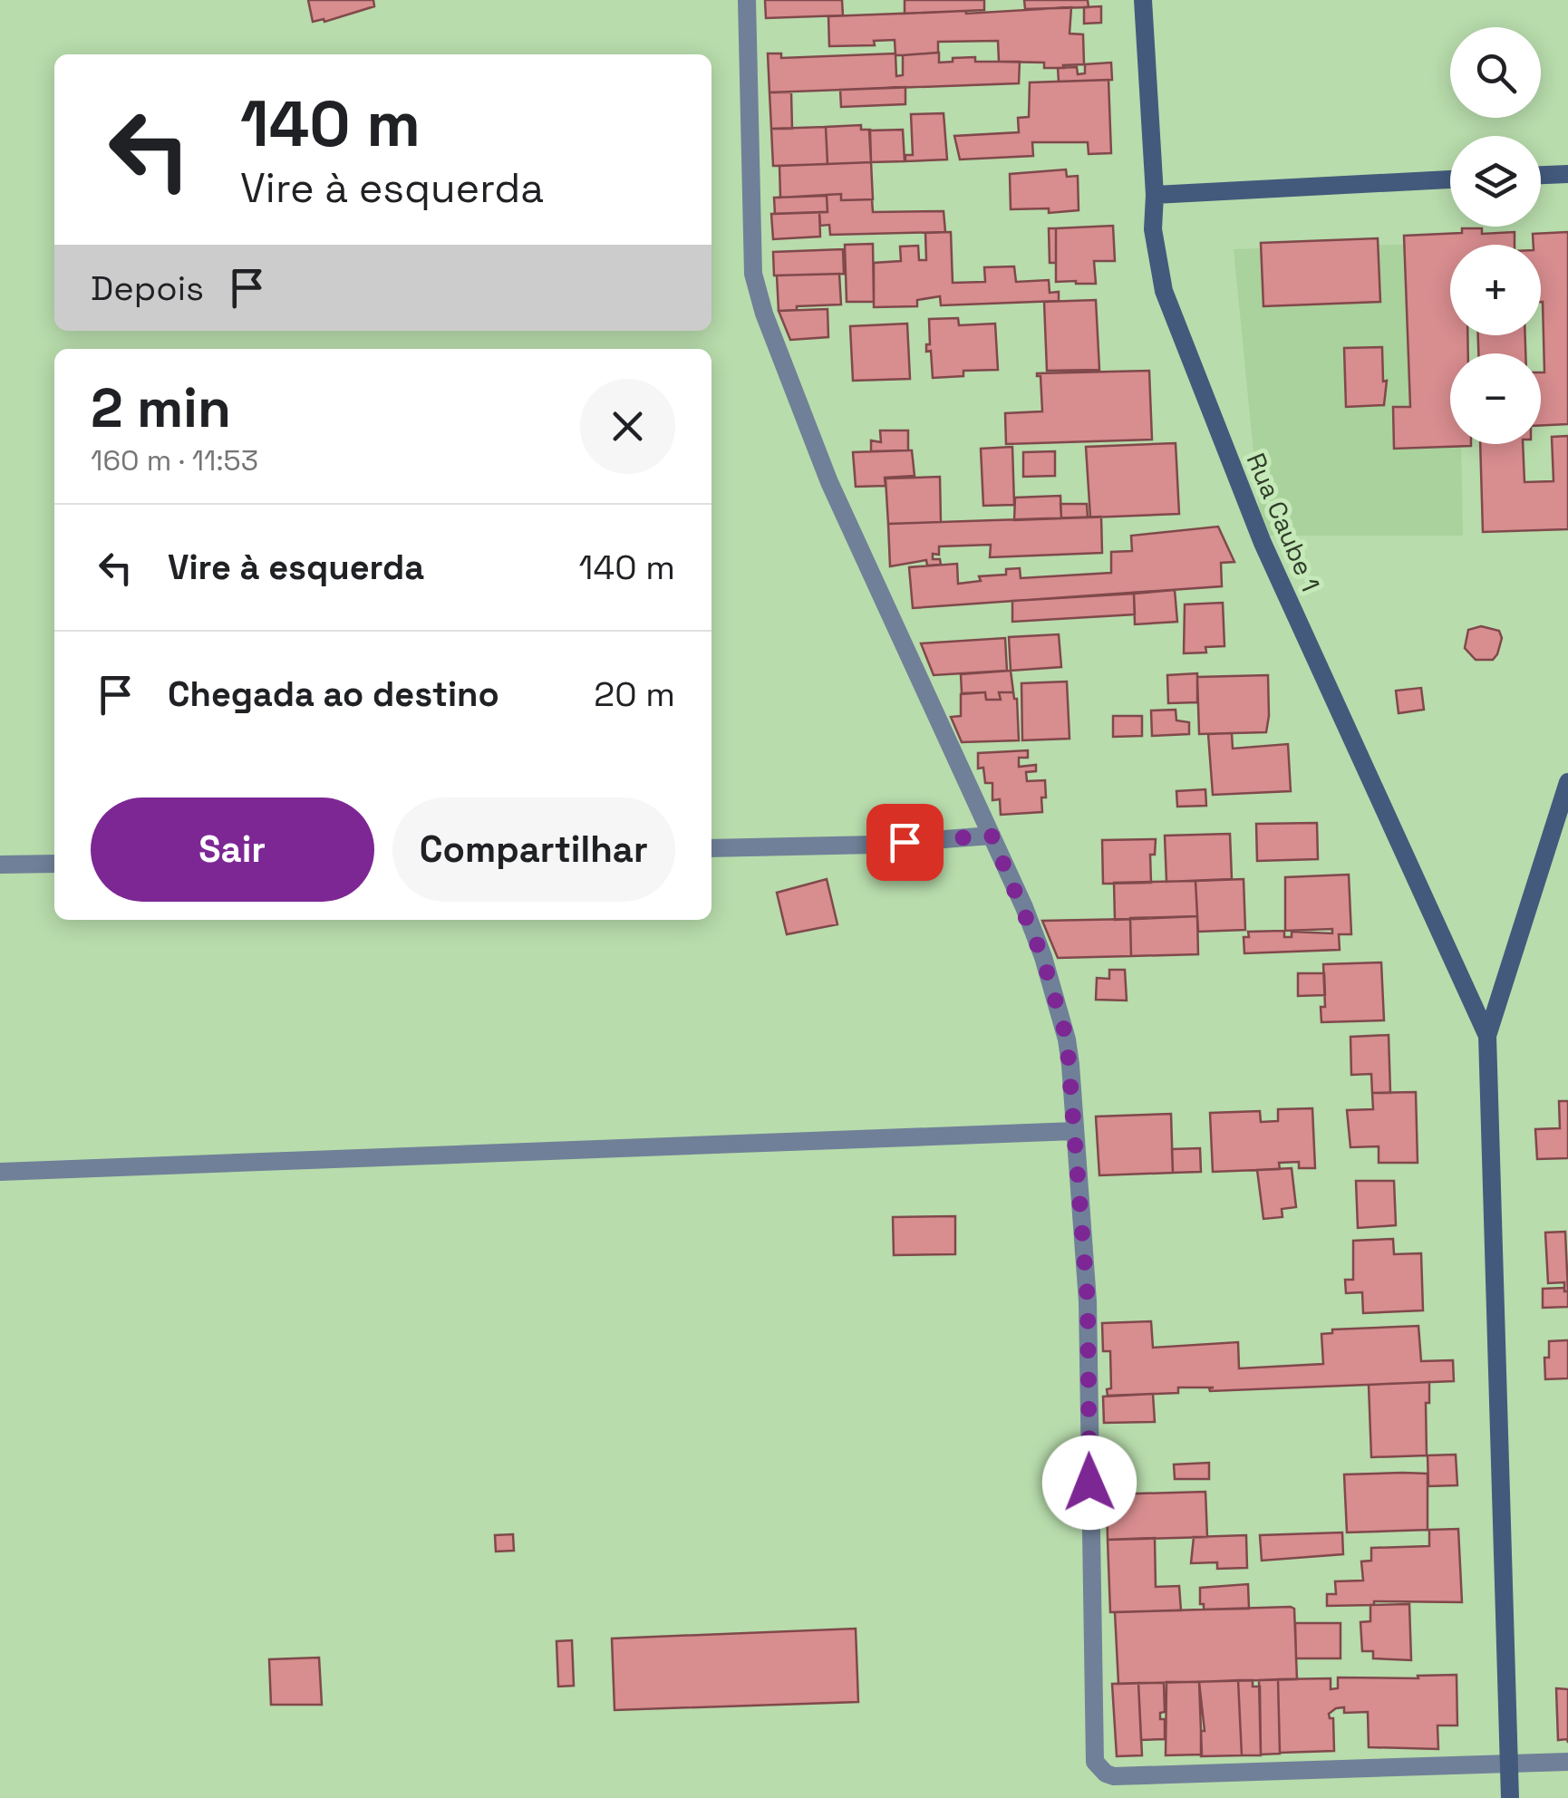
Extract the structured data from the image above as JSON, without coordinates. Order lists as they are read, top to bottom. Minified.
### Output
{"streets":{"street":["Rua Caube 1"]},"page":{"map_buttons":["+","−"],"turn":["140 m","Vire à esquerda"],"then":"Depois","heading":["2 min","160 m · 11:53"],"list":[{"name":"Vire à esquerda","value":"140 m"},{"name":"Chegada ao destino","value":"20 m"}],"buttons":["Sair","Compartilhar"]}}
